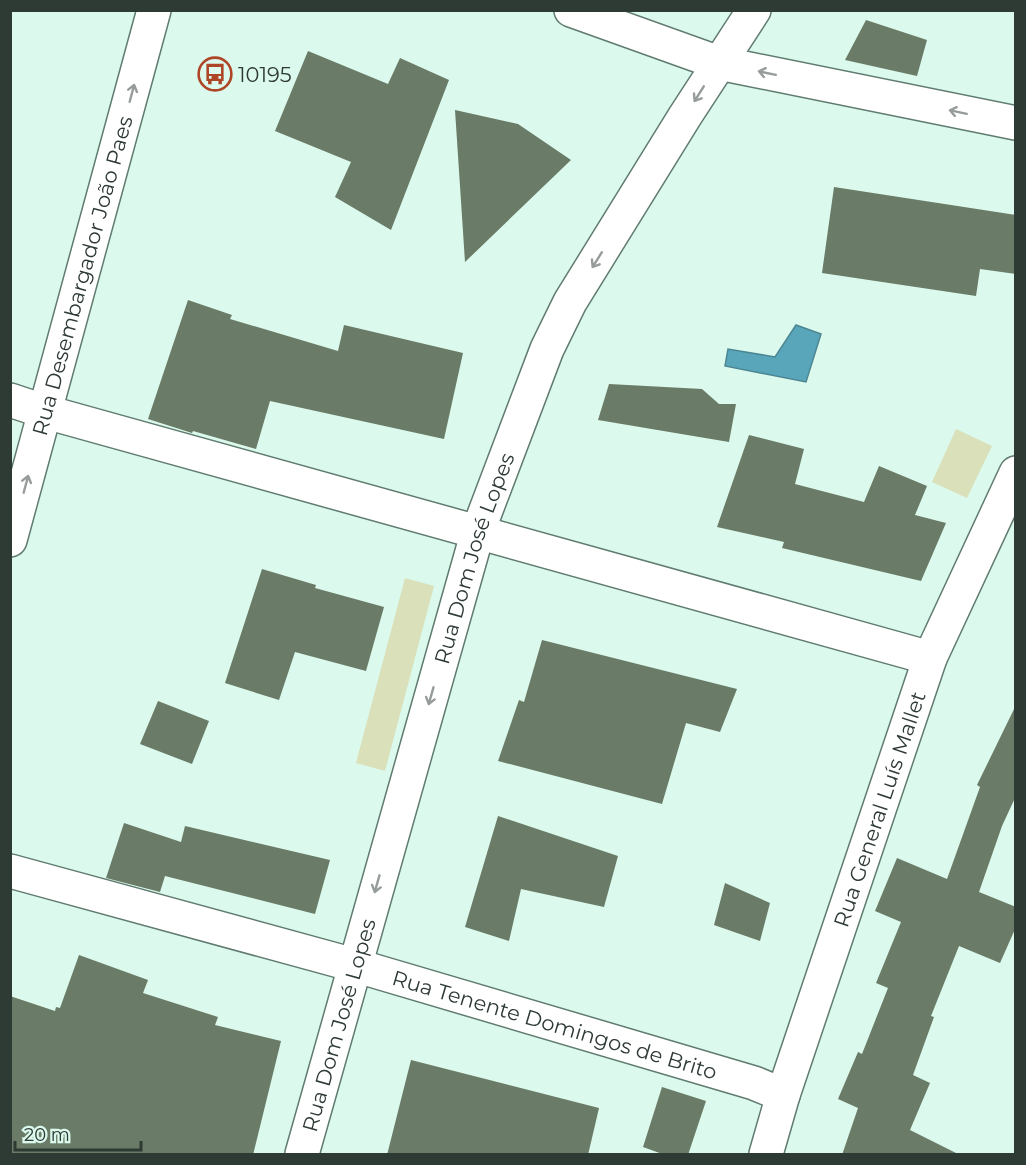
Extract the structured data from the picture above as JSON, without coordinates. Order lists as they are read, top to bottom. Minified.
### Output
{"streets":{"street":["Rua Desembargador João Paes","Rua Dom José Lopes","Rua General Luís Mallet","Rua Tenente Domingos de Brito"]},"crossings":[["Rua Dom José Lopes","Rua Tenente Domingos de Brito"],["Rua General Luís Mallet","Rua Tenente Domingos de Brito"]],"one_way":["Rua Desembargador João Paes","Rua Dom José Lopes"],"places":{"bus stop":["10195"]},"scale_bar":"20 m"}
